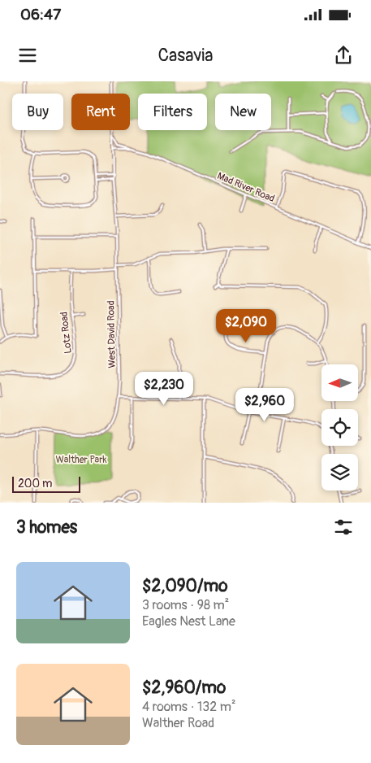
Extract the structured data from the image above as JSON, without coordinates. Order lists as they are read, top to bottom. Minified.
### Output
{"streets":{"street":["Mad River Road","Lotz Road","West David Road"]},"crossings":[["Mad River Road","West David Road"]],"parks":["Walther Park"],"scale_bar":"200 m","north":"left","page":{"status":"06:47","header":"Casavia","chip":["Buy","Rent","Filters","New"],"price":["$2,090","$2,230","$2,960"],"scale":"200 m","heading":"3 homes","list":[{"name":"$2,090/mo","note":"3 rooms · 98 m² · Eagles Nest Lane"},{"name":"$2,960/mo","note":"4 rooms · 132 m² · Walther Road"}]}}
